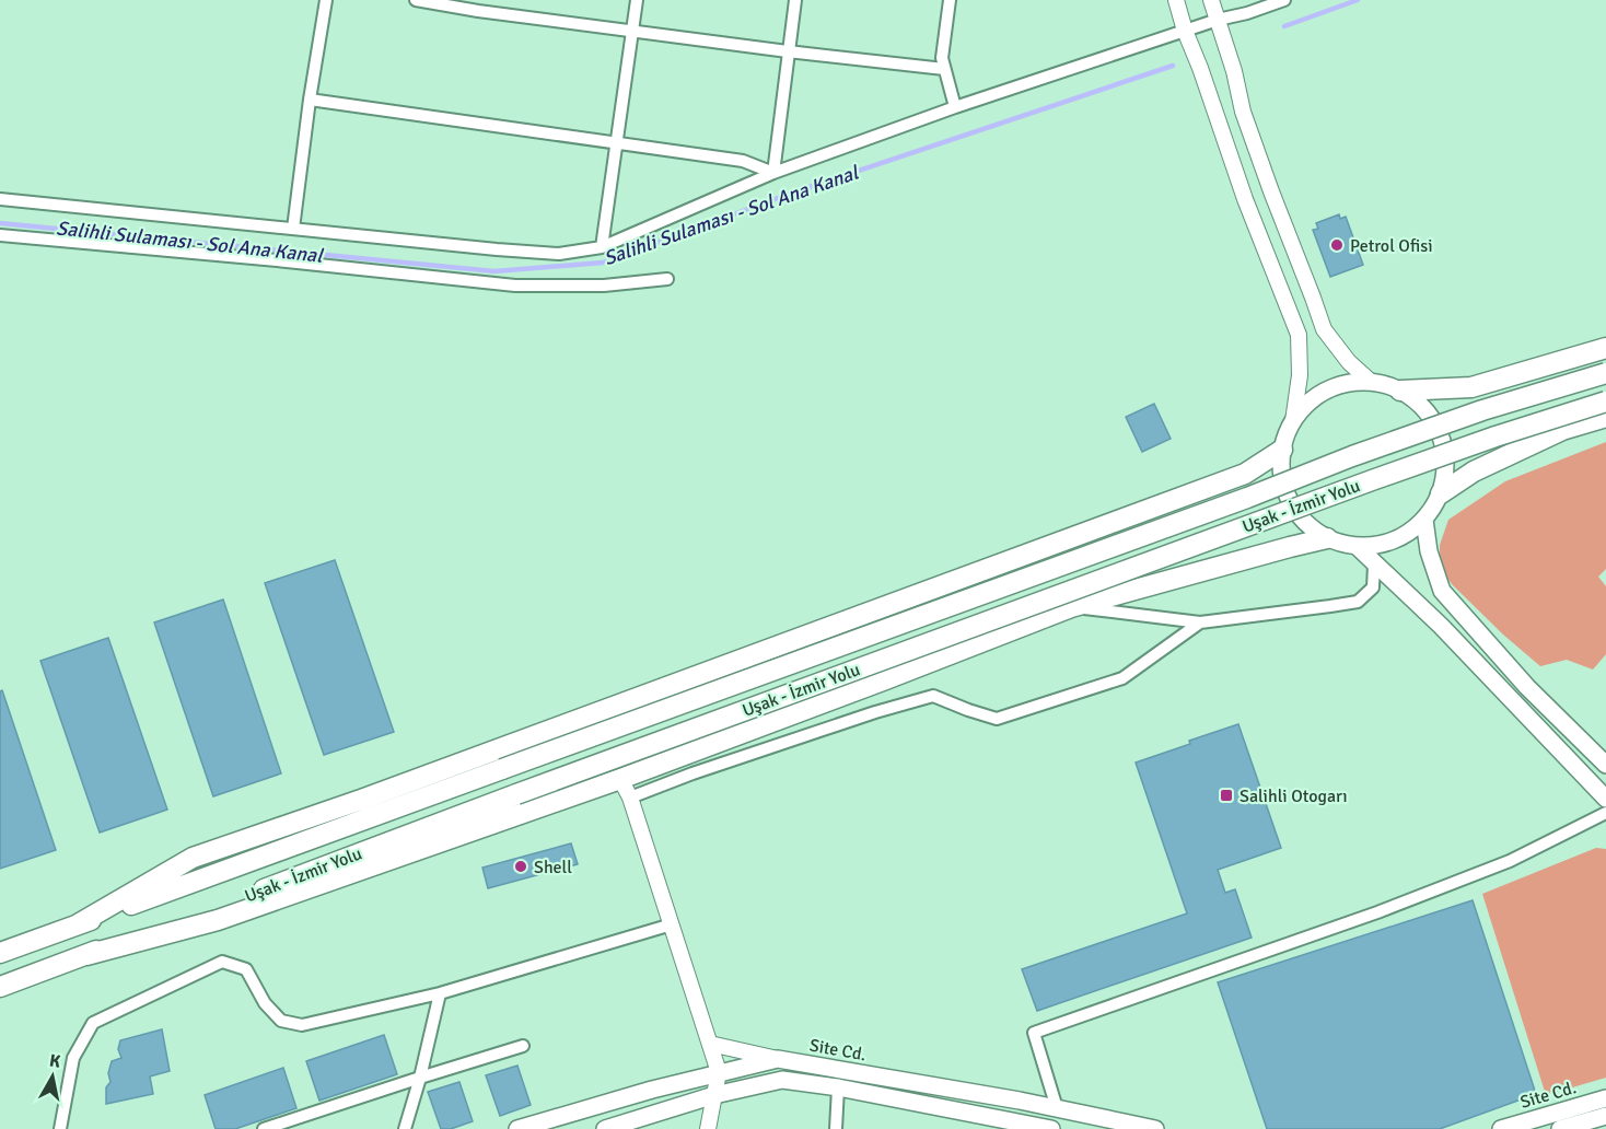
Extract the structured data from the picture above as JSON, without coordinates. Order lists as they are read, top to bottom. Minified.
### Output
{"streets":{"highway":["Uşak - İzmir Yolu"],"main road":["Site Cd."]},"water":["Salihli Sulaması - Sol Ana Kanal"],"places":{"other":["Petrol Ofisi","Shell"],"transit":["Salihli Otogarı"]},"north":"top"}
